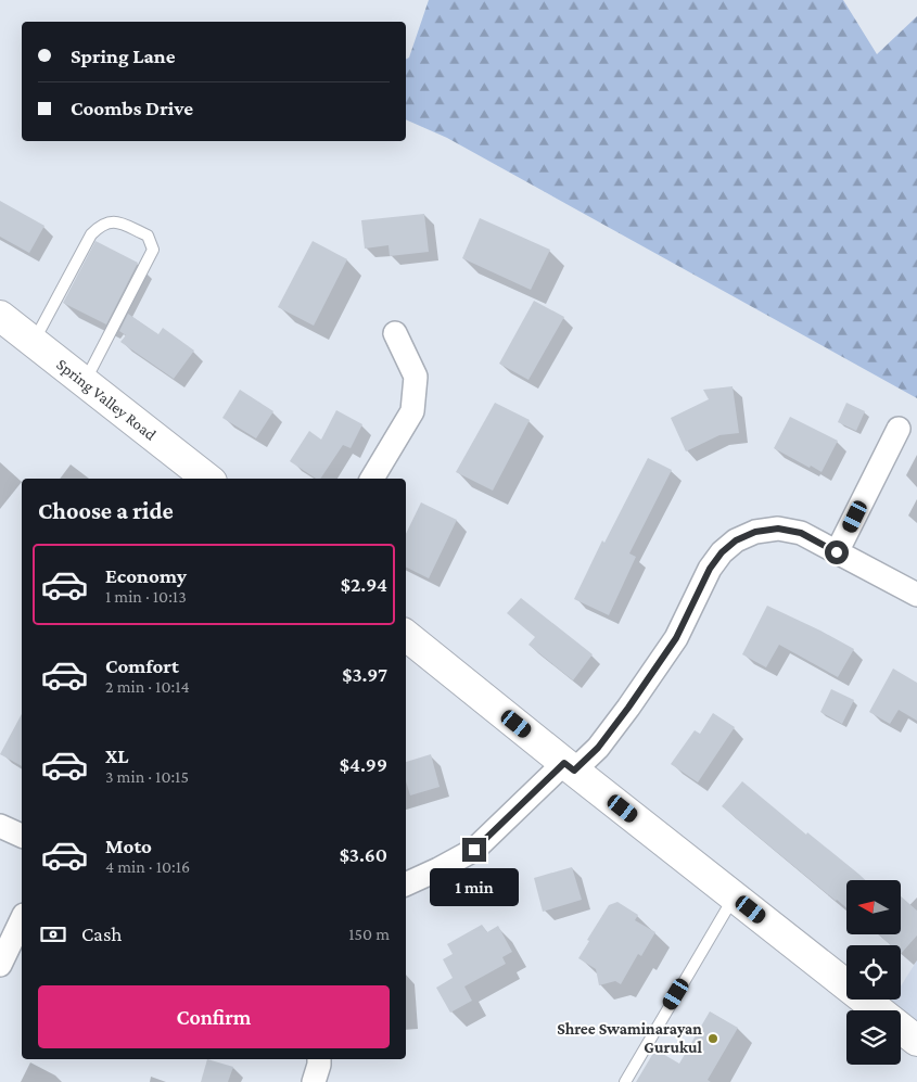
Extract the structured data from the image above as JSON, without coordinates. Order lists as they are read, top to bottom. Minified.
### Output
{"streets":{"street":["Spring Valley Road"]},"places":["Shree Swaminarayan Gurukul"],"north":"left","page":{"banner":["Spring Lane","Coombs Drive"],"heading":"Choose a ride","list":[{"name":"Economy","note":"1 min · 10:13","value":"$2.94"},{"name":"Comfort","note":"2 min · 10:14","value":"$3.97"},{"name":"XL","note":"3 min · 10:15","value":"$4.99"},{"name":"Moto","note":"4 min · 10:16","value":"$3.60"}],"bubble":"1 min","pay":["Cash","150 m"],"buttons":"Confirm"}}
